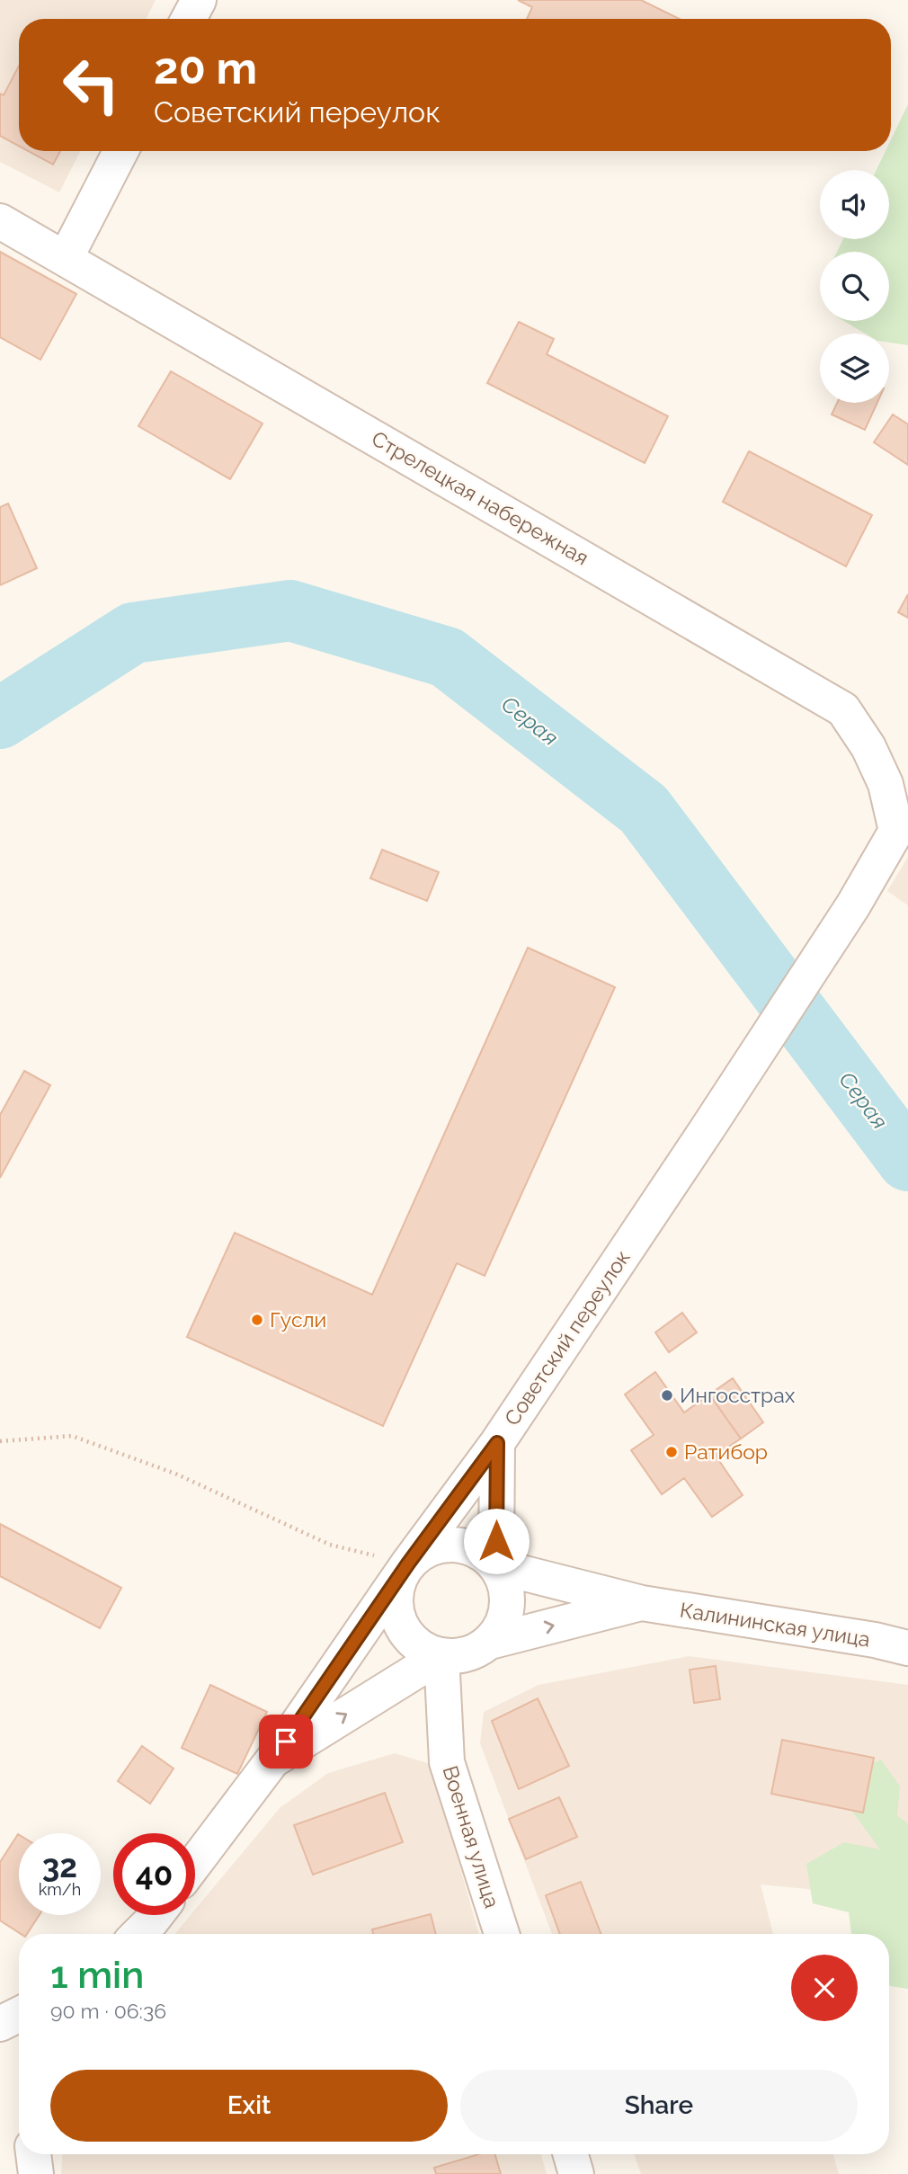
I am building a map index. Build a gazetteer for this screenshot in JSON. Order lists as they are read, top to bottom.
{
  "streets": {
    "street": [
      "Стрелецкая набережная",
      "Советский переулок",
      "Калининская улица",
      "Военная улица"
    ]
  },
  "crossings": [
    ["Стрелецкая набережная", "Советский переулок"],
    ["Советский переулок", "Калининская улица"],
    ["Советский переулок", "Военная улица"],
    ["Калининская улица", "Военная улица"]
  ],
  "water": ["Серая"],
  "places": ["Гусли", "Ингосстрах", "Ратибор"],
  "page": {
    "turn": ["20 m", "Советский переулок"],
    "speed": "32 km/h",
    "limit": "40",
    "heading": ["1 min", "90 m · 06:36"],
    "buttons": ["Exit", "Share"]
  }
}
